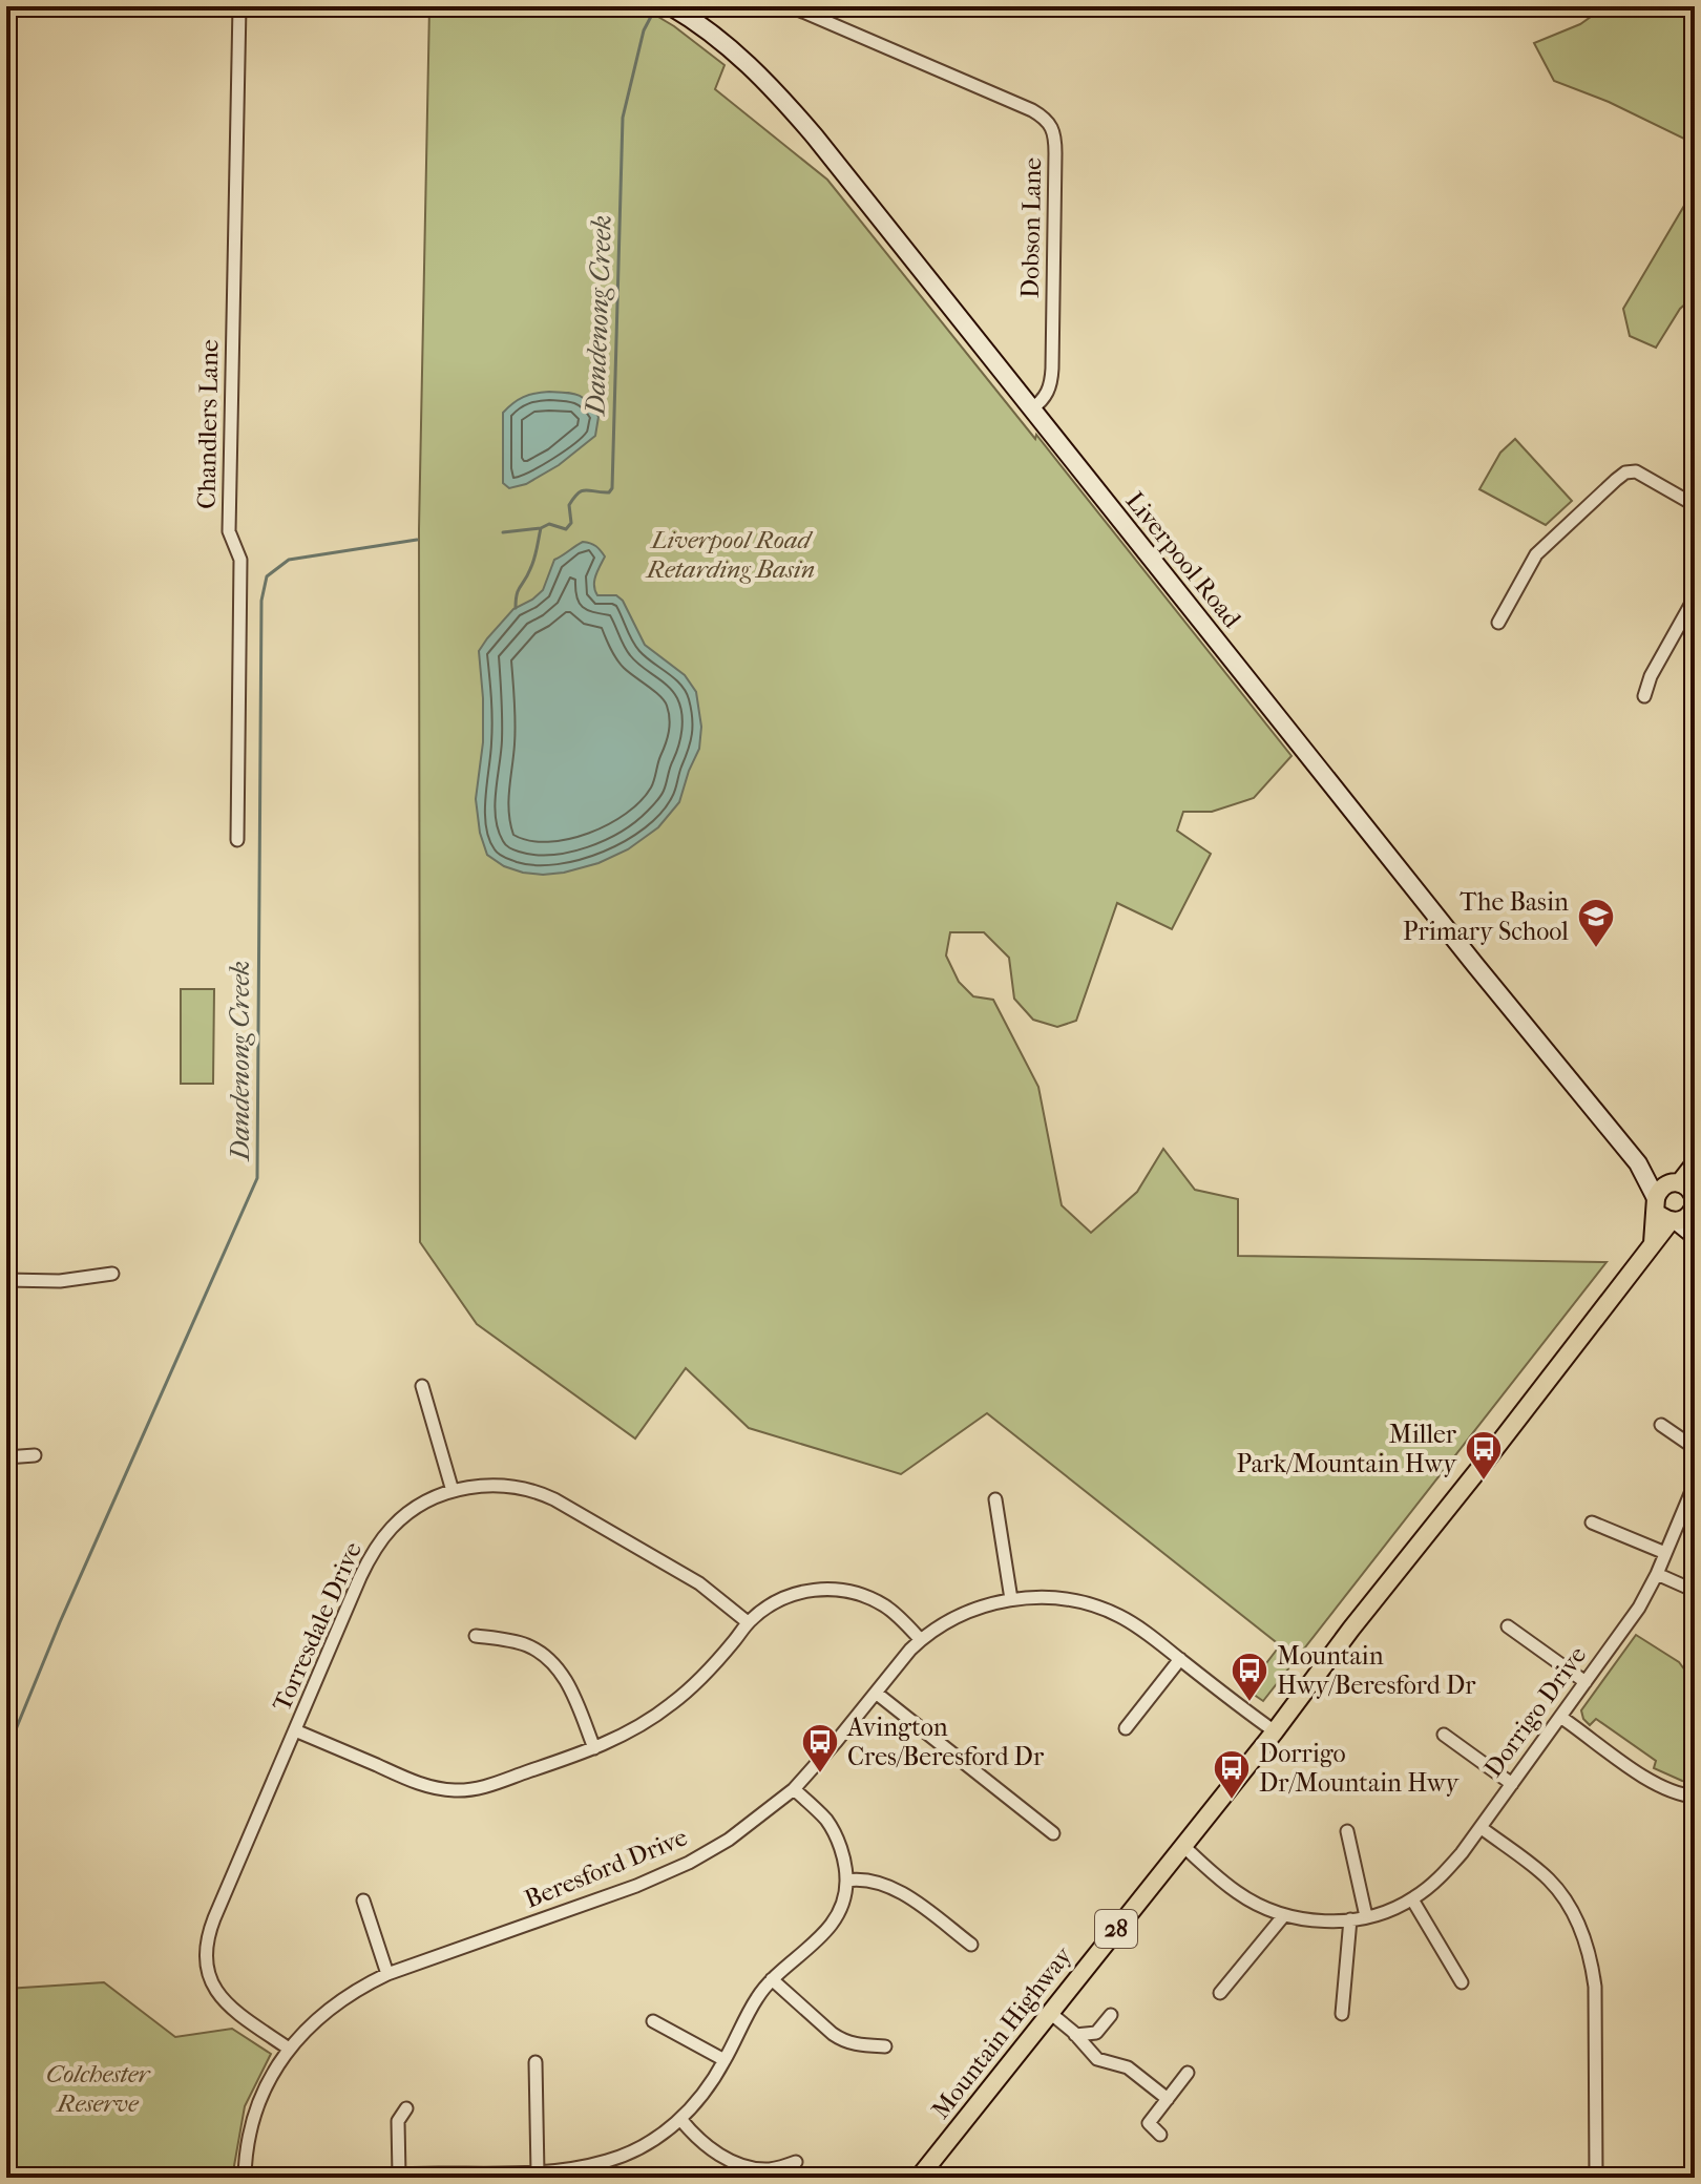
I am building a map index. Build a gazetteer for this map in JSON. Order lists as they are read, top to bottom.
{
  "streets": {
    "main road": ["Liverpool Road", "28", "Mountain Highway"],
    "street": [
      "Dobson Lane",
      "Chandlers Lane",
      "Torresdale Drive",
      "Dorrigo Drive",
      "Beresford Drive"
    ]
  },
  "crossings": [
    ["Dobson Lane", "Liverpool Road"],
    ["Liverpool Road", "28"],
    ["Liverpool Road", "Mountain Highway"],
    ["Torresdale Drive", "Beresford Drive"],
    ["Dorrigo Drive", "Mountain Highway"],
    ["Beresford Drive", "Mountain Highway"],
    ["28", "Mountain Highway"]
  ],
  "water": ["Dandenong Creek"],
  "parks": ["Liverpool Road Retarding Basin", "Colchester Reserve"],
  "places": {
    "school or university": ["The Basin Primary School"],
    "bus stop": [
      "Miller Park/Mountain Hwy",
      "Mountain Hwy/Beresford Dr",
      "Avington Cres/Beresford Dr",
      "Dorrigo Dr/Mountain Hwy"
    ]
  }
}
